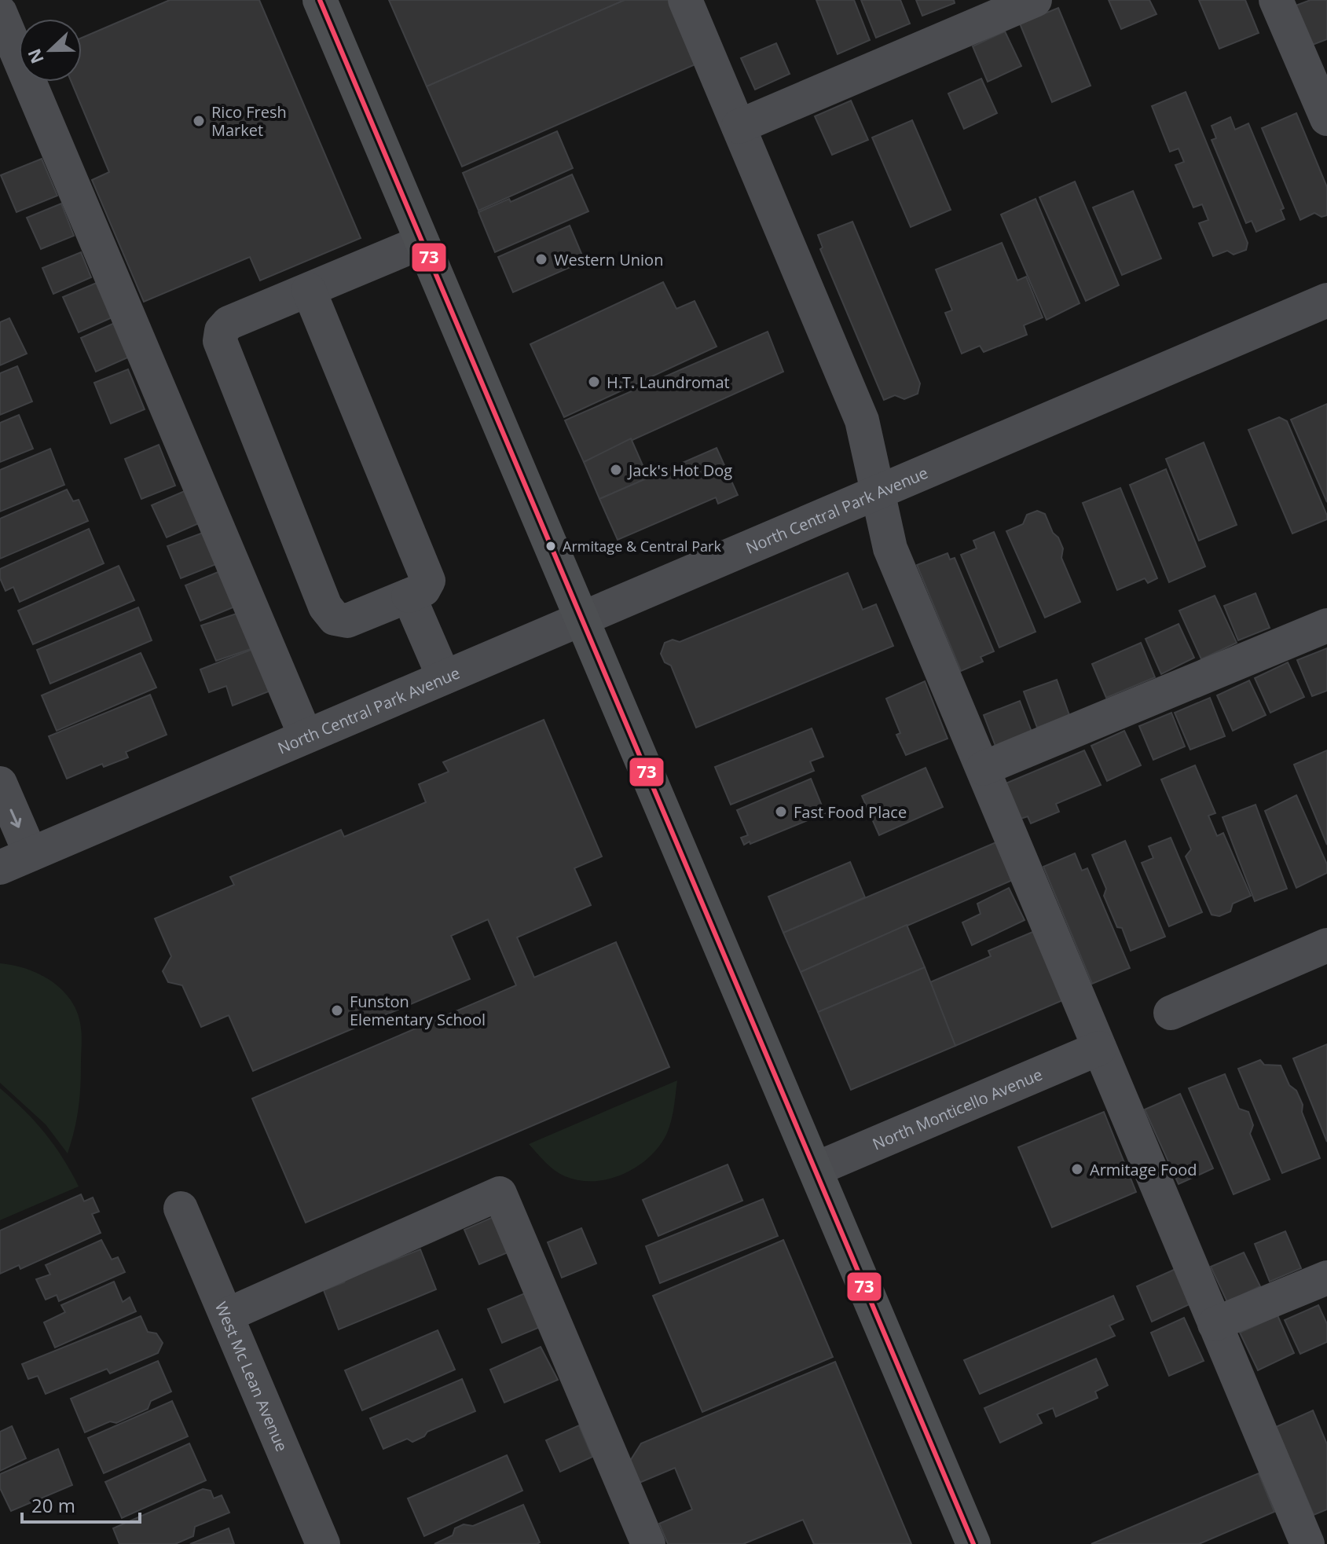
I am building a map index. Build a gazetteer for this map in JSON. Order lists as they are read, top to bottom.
{
  "streets": {
    "street": ["North Central Park Avenue", "North Monticello Avenue", "West Mc Lean Avenue"]
  },
  "places": [
    "Rico Fresh Market",
    "Western Union",
    "H.T. Laundromat",
    "Jack's Hot Dog",
    "Armitage & Central Park",
    "Fast Food Place",
    "Funston Elementary School",
    "Armitage Food"
  ],
  "lines": ["transit line 73"],
  "scale_bar": "20 m",
  "north": "left"
}
